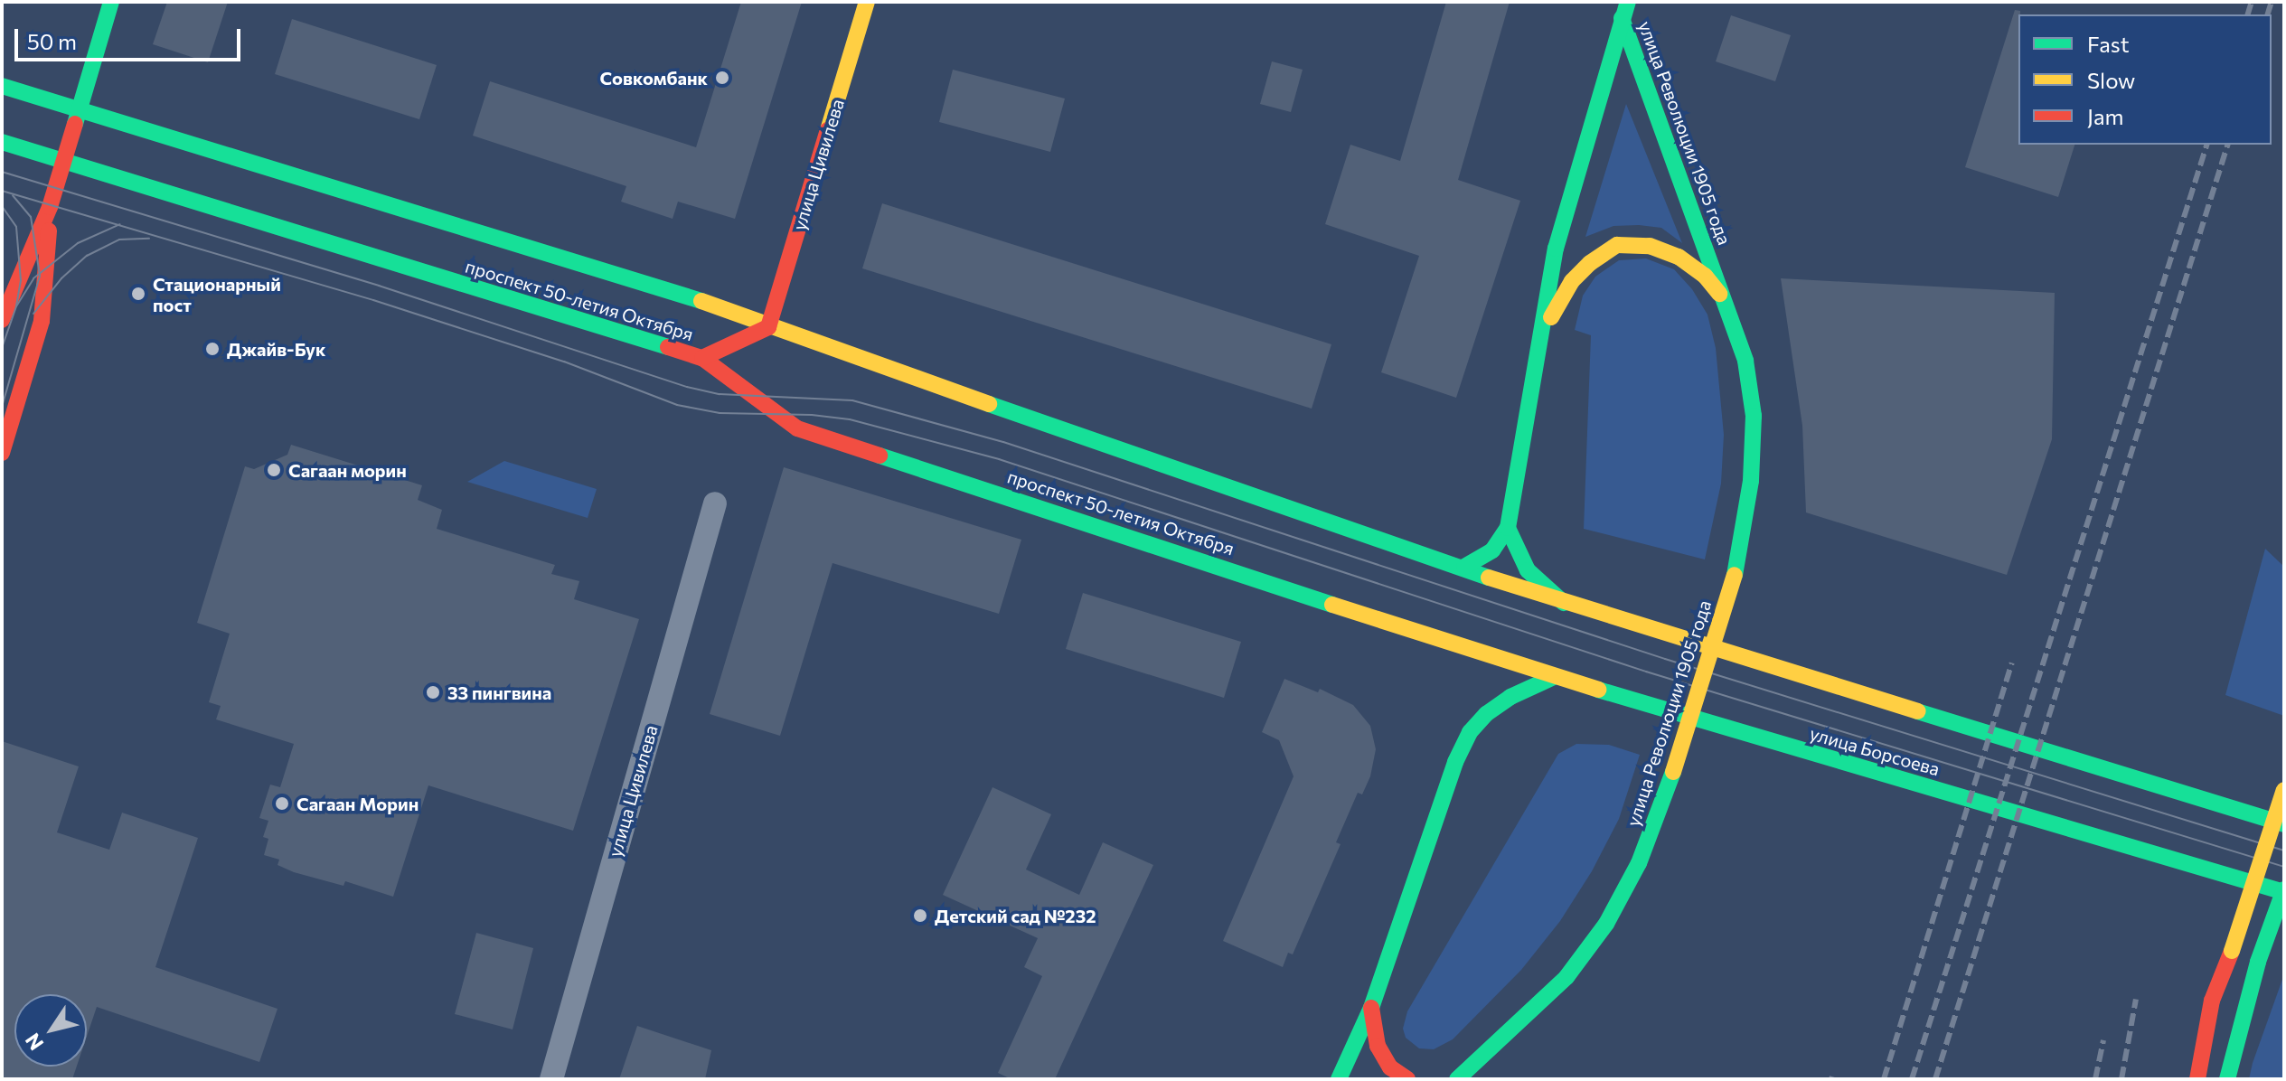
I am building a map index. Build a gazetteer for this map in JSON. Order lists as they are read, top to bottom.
{
  "streets": {
    "main road": [
      "улица Революции 1905 года",
      "улица Цивилева",
      "проспект 50-летия Октября",
      "улица Борсоева"
    ]
  },
  "crossings": [
    ["улица Революции 1905 года", "проспект 50-летия Октября"],
    ["улица Цивилева", "проспект 50-летия Октября"],
    ["проспект 50-летия Октября", "улица Борсоева"]
  ],
  "places": [
    "Совкомбанк",
    "Стационарный пост",
    "Джайв-Бук",
    "Сагаан морин",
    "33 пингвина",
    "Сагаан Морин",
    "Детский сад №232"
  ],
  "legend": ["Fast", "Slow", "Jam"],
  "scale_bar": "50 m",
  "north": "bottom left"
}
